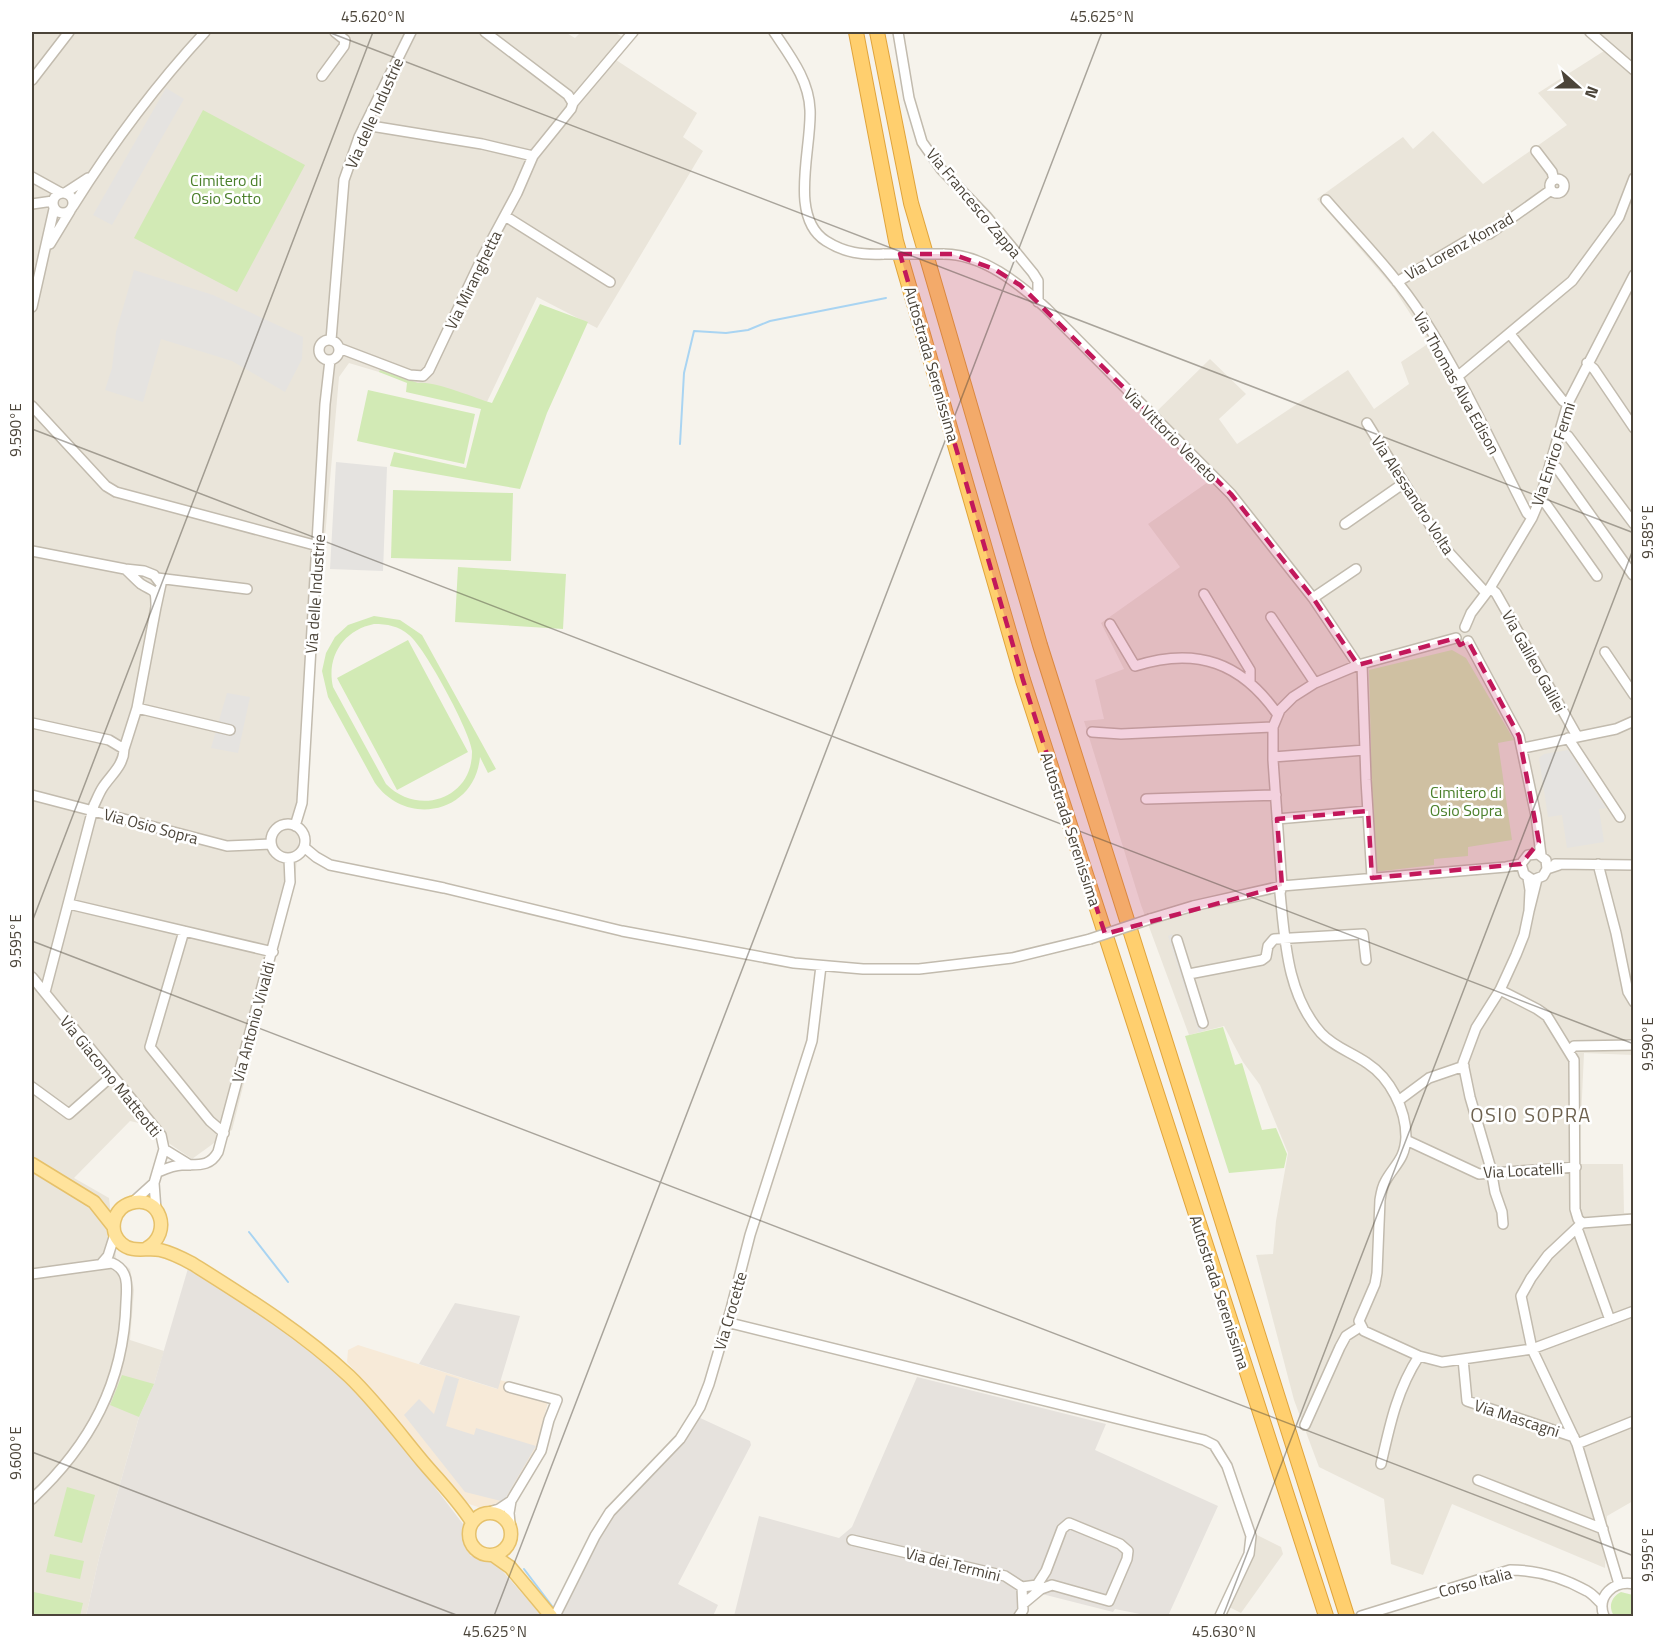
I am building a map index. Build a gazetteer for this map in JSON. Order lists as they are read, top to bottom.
{
  "streets": {
    "highway": ["Autostrada Serenissima"],
    "street": [
      "Via delle Industrie",
      "Via Francesco Zappa",
      "Via Lorenz Konrad",
      "Via Miranghetta",
      "Via Thomas Alva Edison",
      "Via Vittorio Veneto",
      "Via Enrico Fermi",
      "Via Alessandro Volta",
      "Via Galileo Galilei",
      "Via Osio Sopra",
      "Via Antonio Vivaldi",
      "Via Giacomo Matteotti",
      "Via Locatelli",
      "Via Crocette",
      "Via Mascagni",
      "Via dei Termini",
      "Corso Italia"
    ]
  },
  "crossings": [
    ["Via delle Industrie", "Via Miranghetta"],
    ["Via delle Industrie", "Via Osio Sopra"],
    ["Via delle Industrie", "Via Antonio Vivaldi"],
    ["Via Francesco Zappa", "Via Vittorio Veneto"],
    ["Via Lorenz Konrad", "Via Thomas Alva Edison"],
    ["Via Thomas Alva Edison", "Via Enrico Fermi"],
    ["Via Enrico Fermi", "Via Alessandro Volta"],
    ["Via Enrico Fermi", "Via Galileo Galilei"],
    ["Via Alessandro Volta", "Via Galileo Galilei"],
    ["Via Osio Sopra", "Via Antonio Vivaldi"],
    ["Via Antonio Vivaldi", "Via Giacomo Matteotti"]
  ],
  "districts": ["OSIO SOPRA"],
  "parks": ["Cimitero di Osio Sotto", "Cimitero di Osio Sopra"],
  "north": "right",
  "coordinates": [
    "45.620°N",
    "45.625°N",
    "9.590°E",
    "9.585°E",
    "9.595°E",
    "9.600°E",
    "45.630°N"
  ]
}
